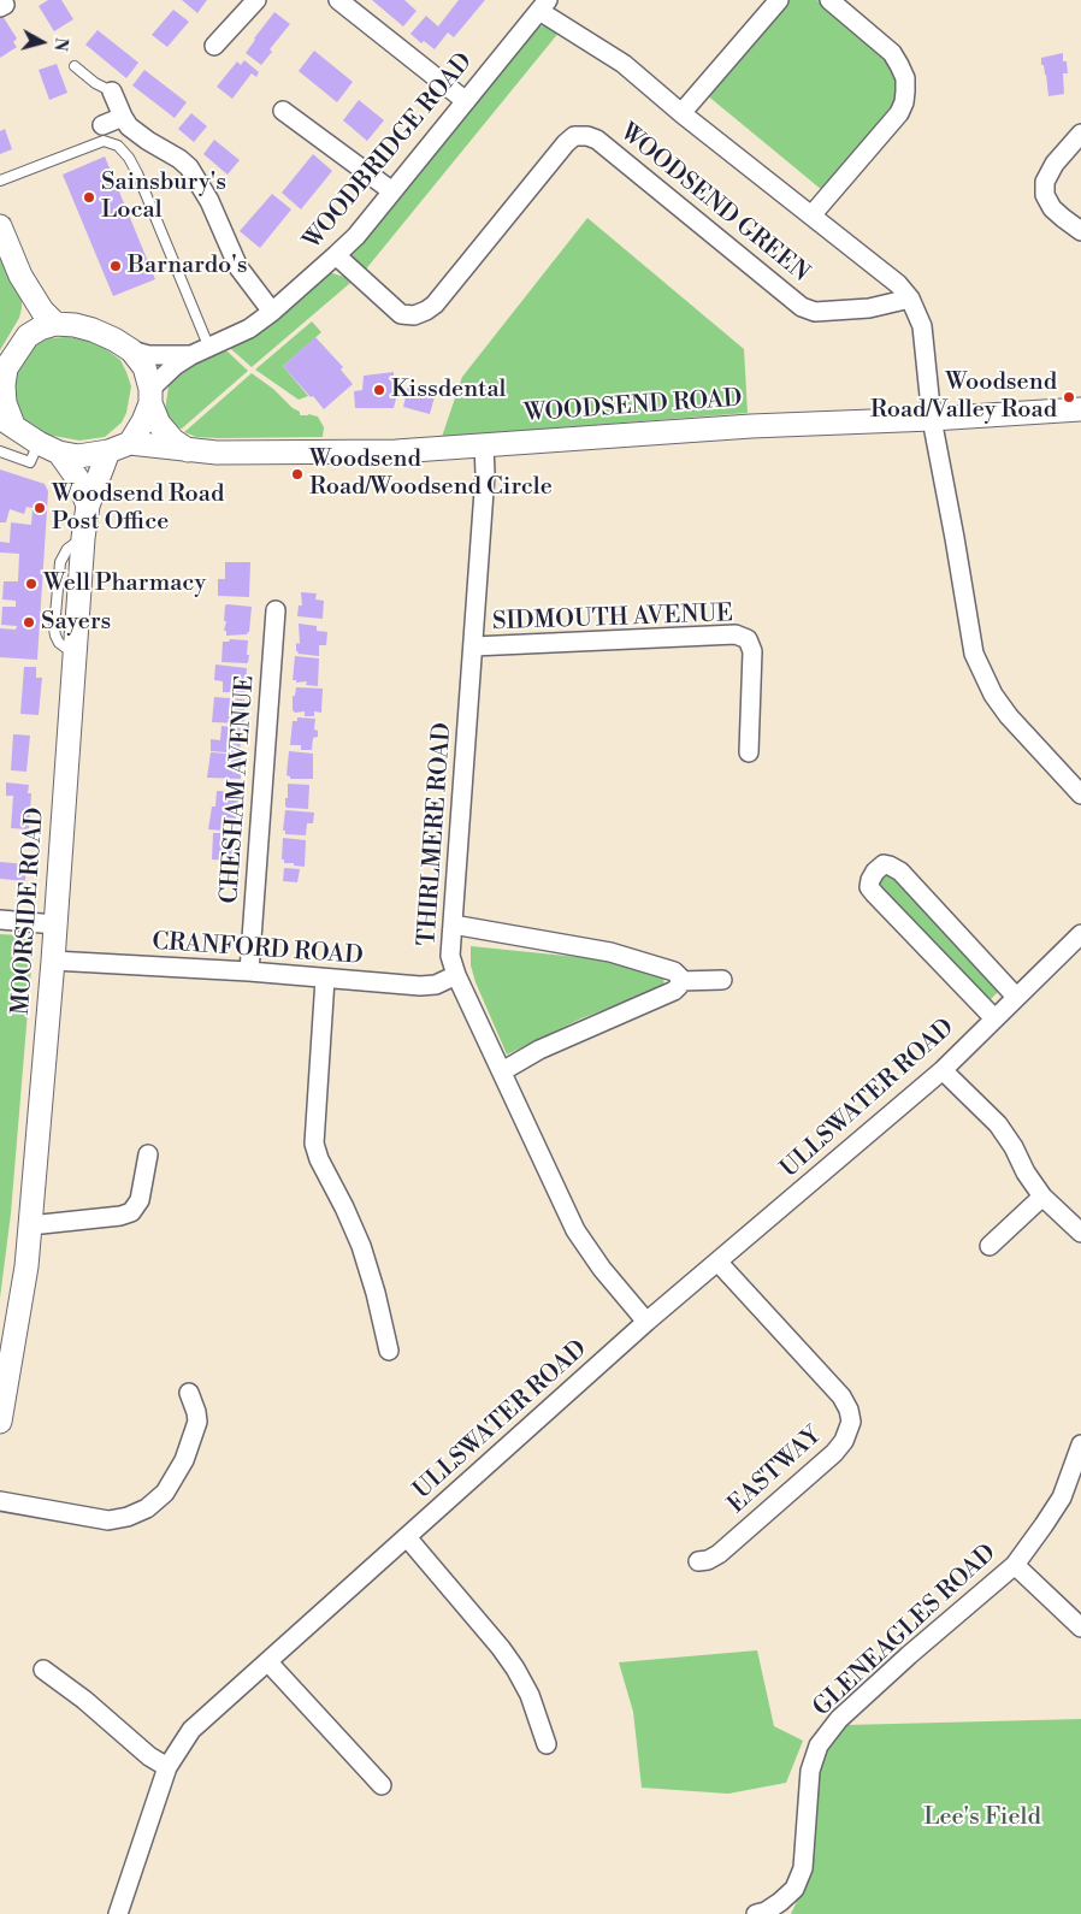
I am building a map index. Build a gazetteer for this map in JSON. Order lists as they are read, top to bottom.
{
  "streets": {
    "street": [
      "WOODBRIDGE ROAD",
      "WOODSEND GREEN",
      "WOODSEND ROAD",
      "SIDMOUTH AVENUE",
      "CHESHAM AVENUE",
      "THIRLMERE ROAD",
      "MOORSIDE ROAD",
      "CRANFORD ROAD",
      "ULLSWATER ROAD",
      "EASTWAY",
      "GLENEAGLES ROAD"
    ]
  },
  "crossings": [
    ["WOODBRIDGE ROAD", "WOODSEND GREEN"],
    ["WOODBRIDGE ROAD", "WOODSEND ROAD"],
    ["WOODBRIDGE ROAD", "MOORSIDE ROAD"],
    ["WOODSEND ROAD", "THIRLMERE ROAD"],
    ["WOODSEND ROAD", "MOORSIDE ROAD"],
    ["SIDMOUTH AVENUE", "THIRLMERE ROAD"],
    ["CHESHAM AVENUE", "CRANFORD ROAD"],
    ["THIRLMERE ROAD", "CRANFORD ROAD"],
    ["THIRLMERE ROAD", "ULLSWATER ROAD"],
    ["MOORSIDE ROAD", "CRANFORD ROAD"],
    ["ULLSWATER ROAD", "EASTWAY"]
  ],
  "parks": ["Lee's Field"],
  "places": [
    "Sainsbury's Local",
    "Barnardo's",
    "Kissdental",
    "Woodsend Road/Valley Road",
    "Woodsend Road/Woodsend Circle",
    "Woodsend Road Post Office",
    "Well Pharmacy",
    "Sayers"
  ],
  "north": "right"
}
